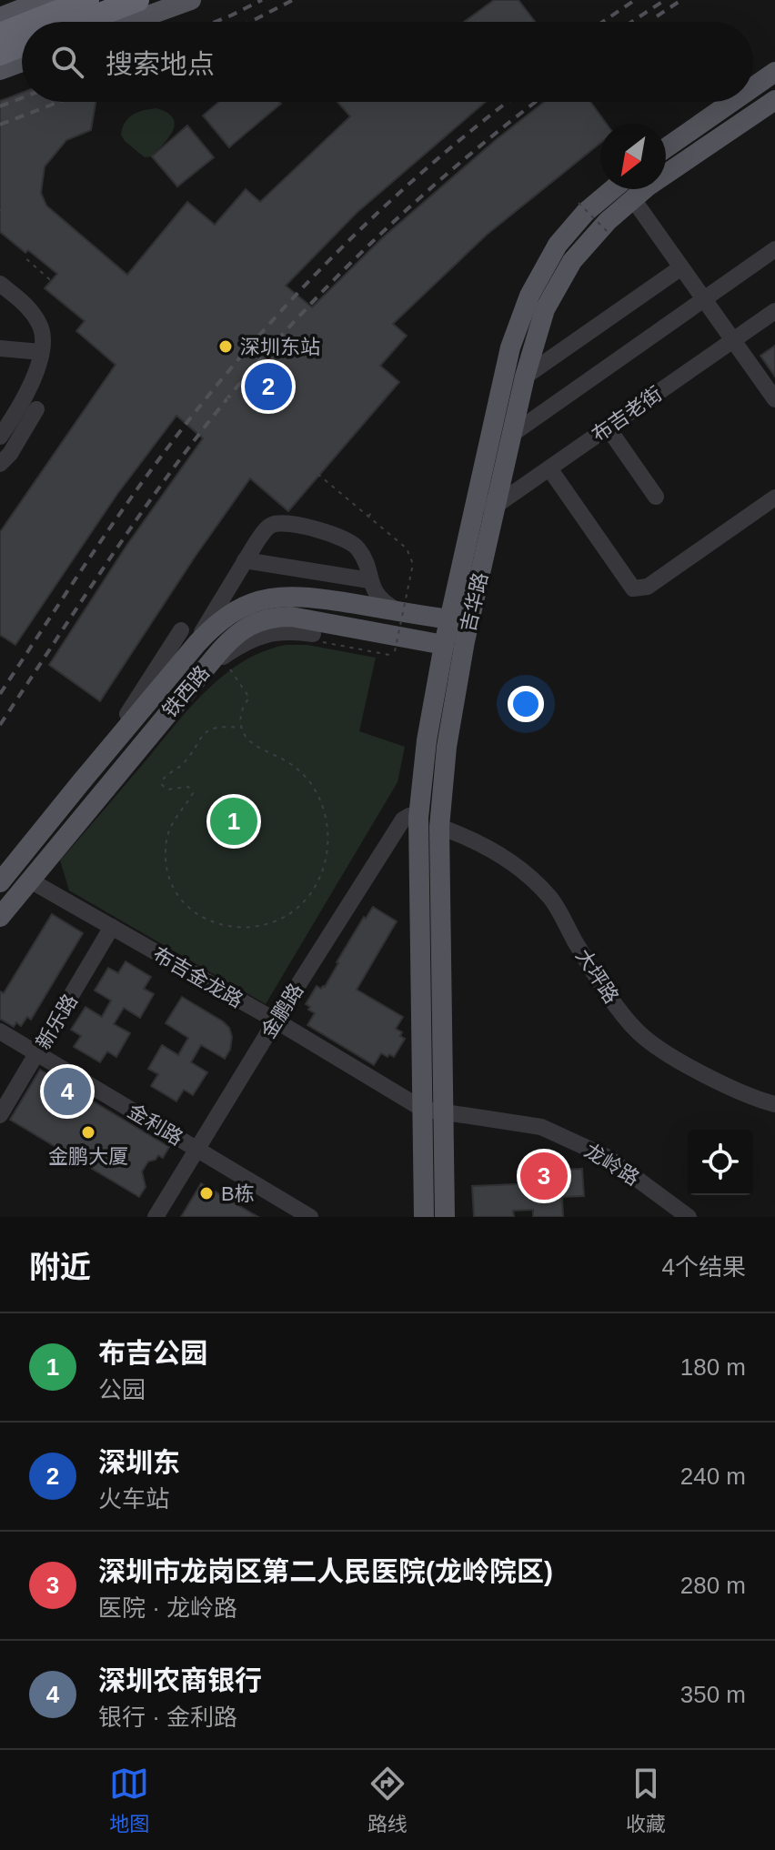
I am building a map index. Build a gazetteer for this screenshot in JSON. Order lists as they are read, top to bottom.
{
  "streets": {
    "main road": ["吉华路", "铁西路"],
    "street": [
      "布吉老街",
      "大坪路",
      "布吉金龙路",
      "金鹏路",
      "新乐路",
      "金利路",
      "龙岭路"
    ]
  },
  "crossings": [
    ["布吉老街", "吉华路"],
    ["吉华路", "铁西路"],
    ["吉华路", "大坪路"],
    ["吉华路", "布吉金龙路"],
    ["吉华路", "金鹏路"],
    ["吉华路", "龙岭路"],
    ["铁西路", "布吉金龙路"],
    ["布吉金龙路", "金鹏路"],
    ["布吉金龙路", "新乐路"],
    ["布吉金龙路", "龙岭路"],
    ["金鹏路", "金利路"],
    ["新乐路", "金利路"]
  ],
  "places": ["深圳东站", "金鹏大厦", "B栋"],
  "north": "bottom left",
  "page": {
    "search": "搜索地点",
    "pins": [
      "2",
      "1",
      "4",
      "3"
    ],
    "heading": ["附近", "4个结果"],
    "list": [
      {
        "mark": "1",
        "name": "布吉公园",
        "note": "公园",
        "value": "180 m"
      },
      {
        "mark": "2",
        "name": "深圳东",
        "note": "火车站",
        "value": "240 m"
      },
      {
        "mark": "3",
        "name": "深圳市龙岗区第二人民医院(龙岭院区)",
        "note": "医院 · 龙岭路",
        "value": "280 m"
      },
      {
        "mark": "4",
        "name": "深圳农商银行",
        "note": "银行 · 金利路",
        "value": "350 m"
      }
    ],
    "nav": ["地图", "路线", "收藏"]
  }
}
